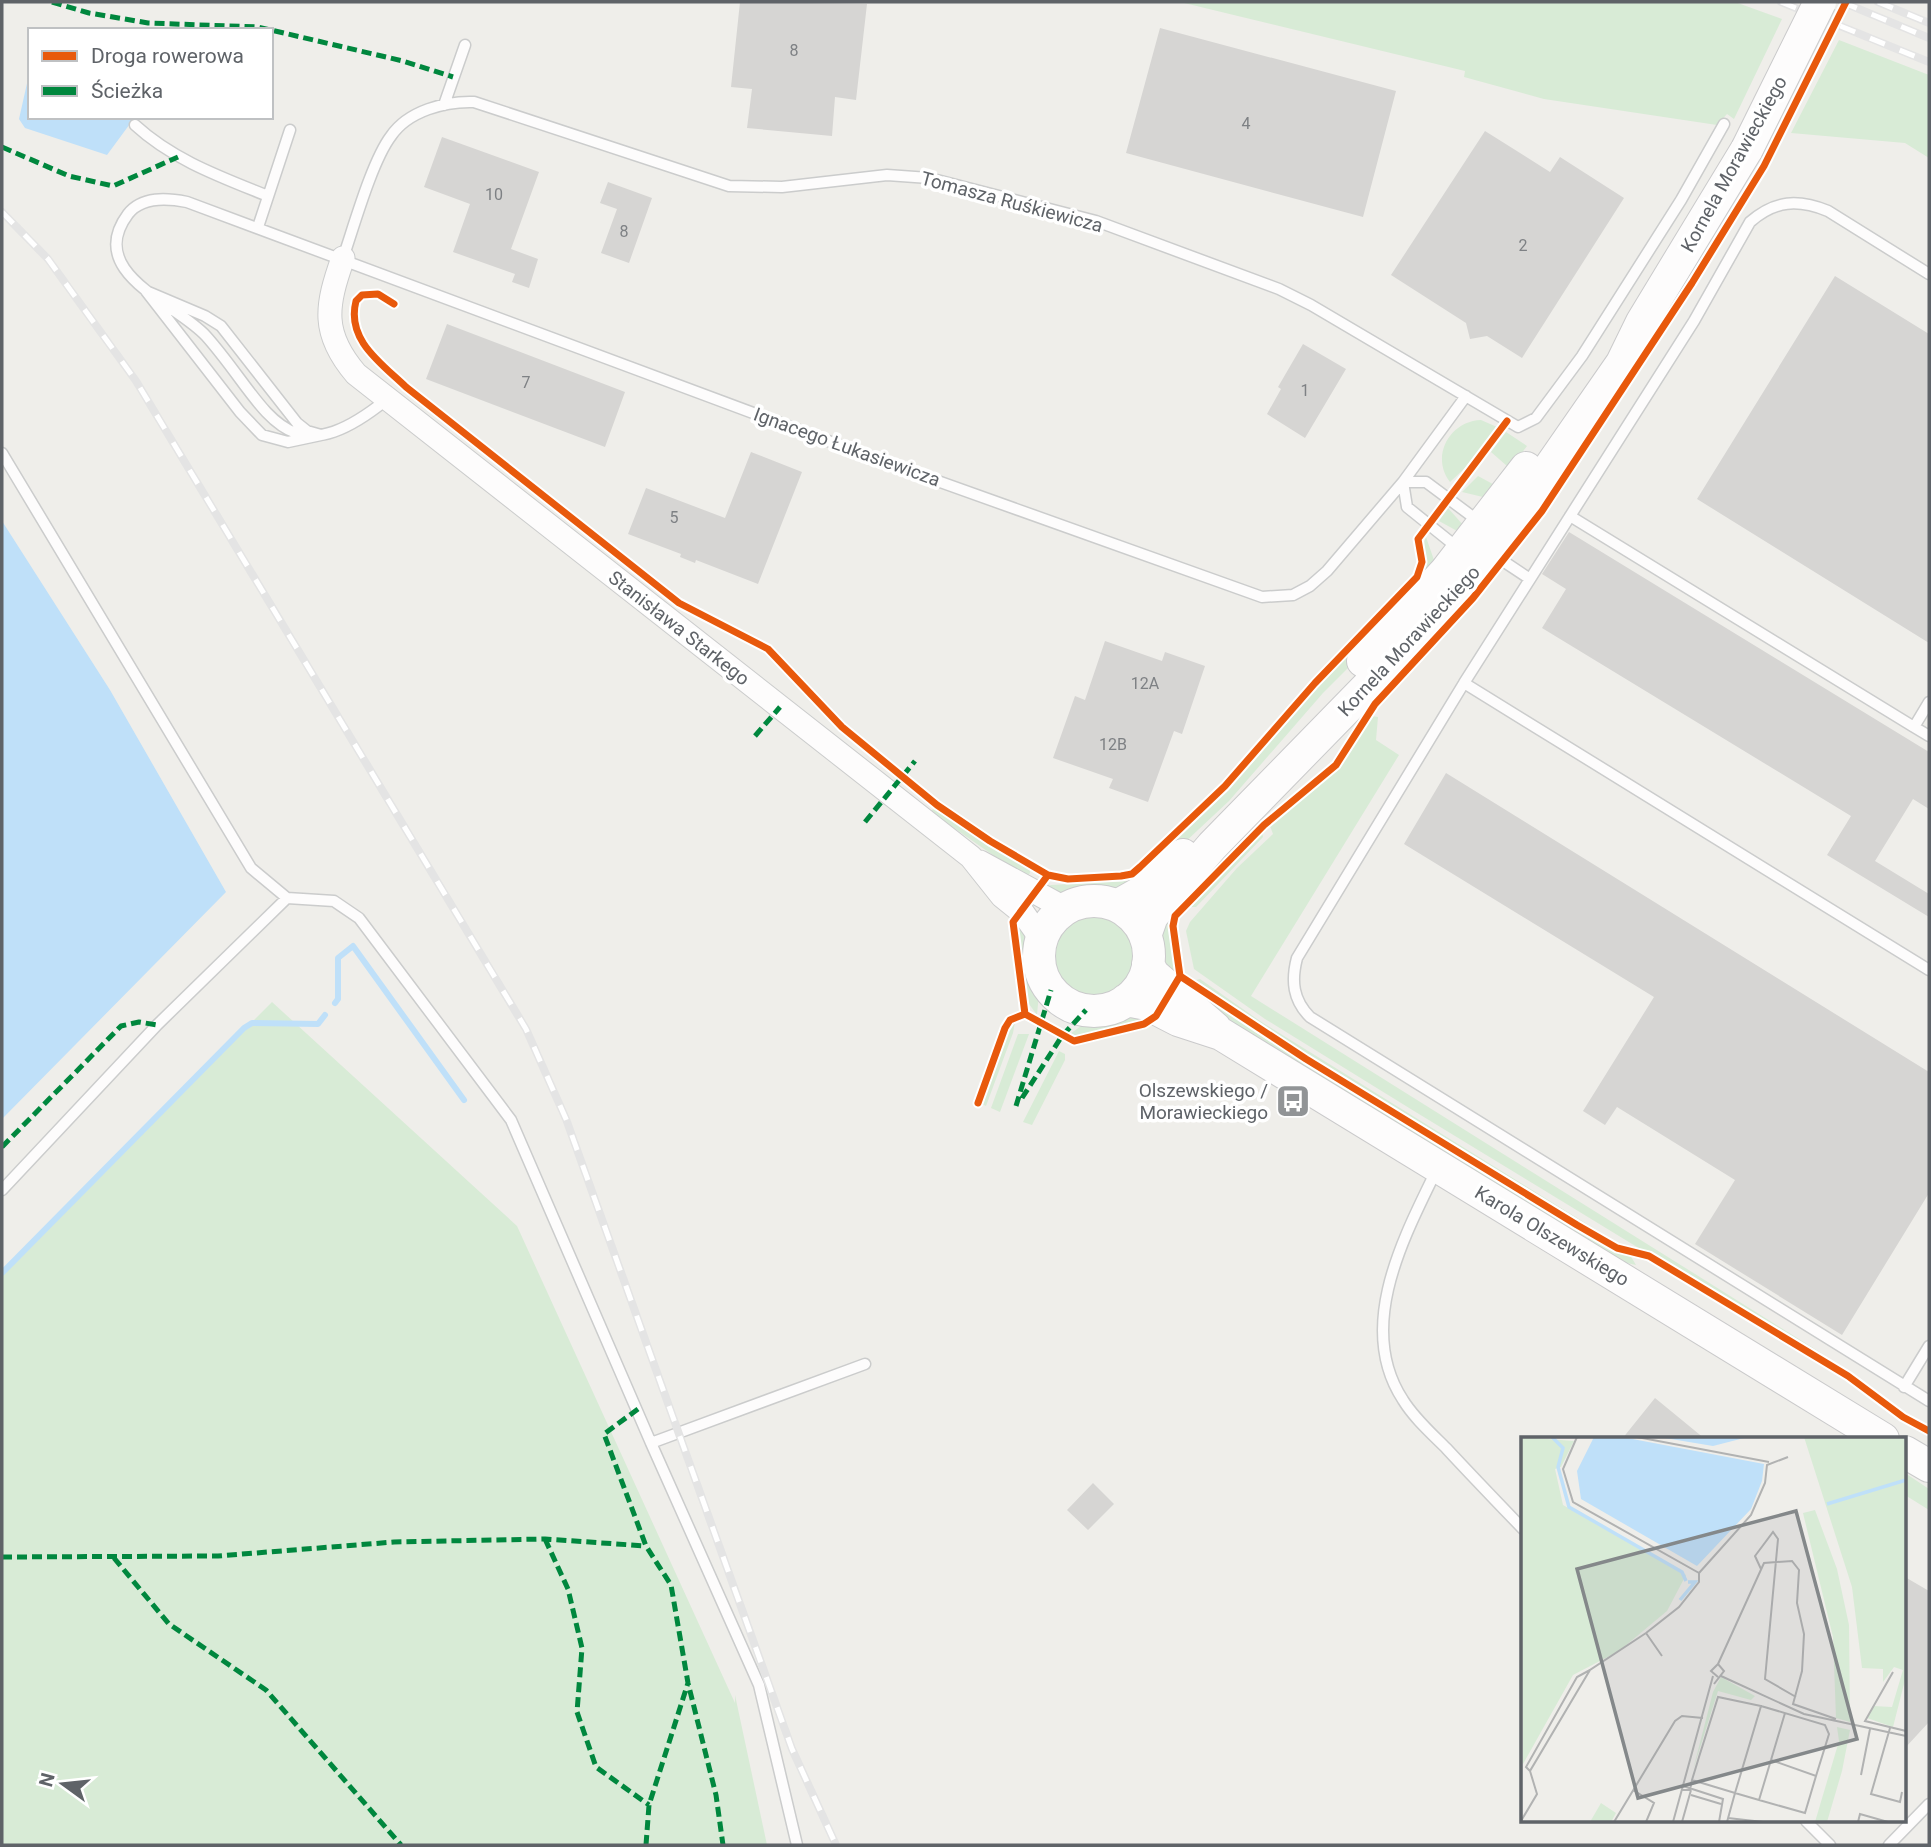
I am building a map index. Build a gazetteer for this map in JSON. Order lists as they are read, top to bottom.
{
  "streets": {
    "street": ["Kornela Morawieckiego", "Stanisława Starkego", "Karola Olszewskiego"],
    "lane": ["Tomasza Ruśkiewicza", "Ignacego Łukasiewicza"]
  },
  "crossings": [
    ["Kornela Morawieckiego", "Karola Olszewskiego"],
    ["Tomasza Ruśkiewicza", "Ignacego Łukasiewicza"],
    ["Tomasza Ruśkiewicza", "Stanisława Starkego"],
    ["Ignacego Łukasiewicza", "Stanisława Starkego"]
  ],
  "places": {
    "bus stop": ["Olszewskiego / Morawieckiego"]
  },
  "house_numbers": [
    "8",
    "4",
    "10",
    "8",
    "2",
    "7",
    "1",
    "5",
    "12A",
    "12B"
  ],
  "legend": ["Droga rowerowa", "Ścieżka"],
  "north": "left"
}
